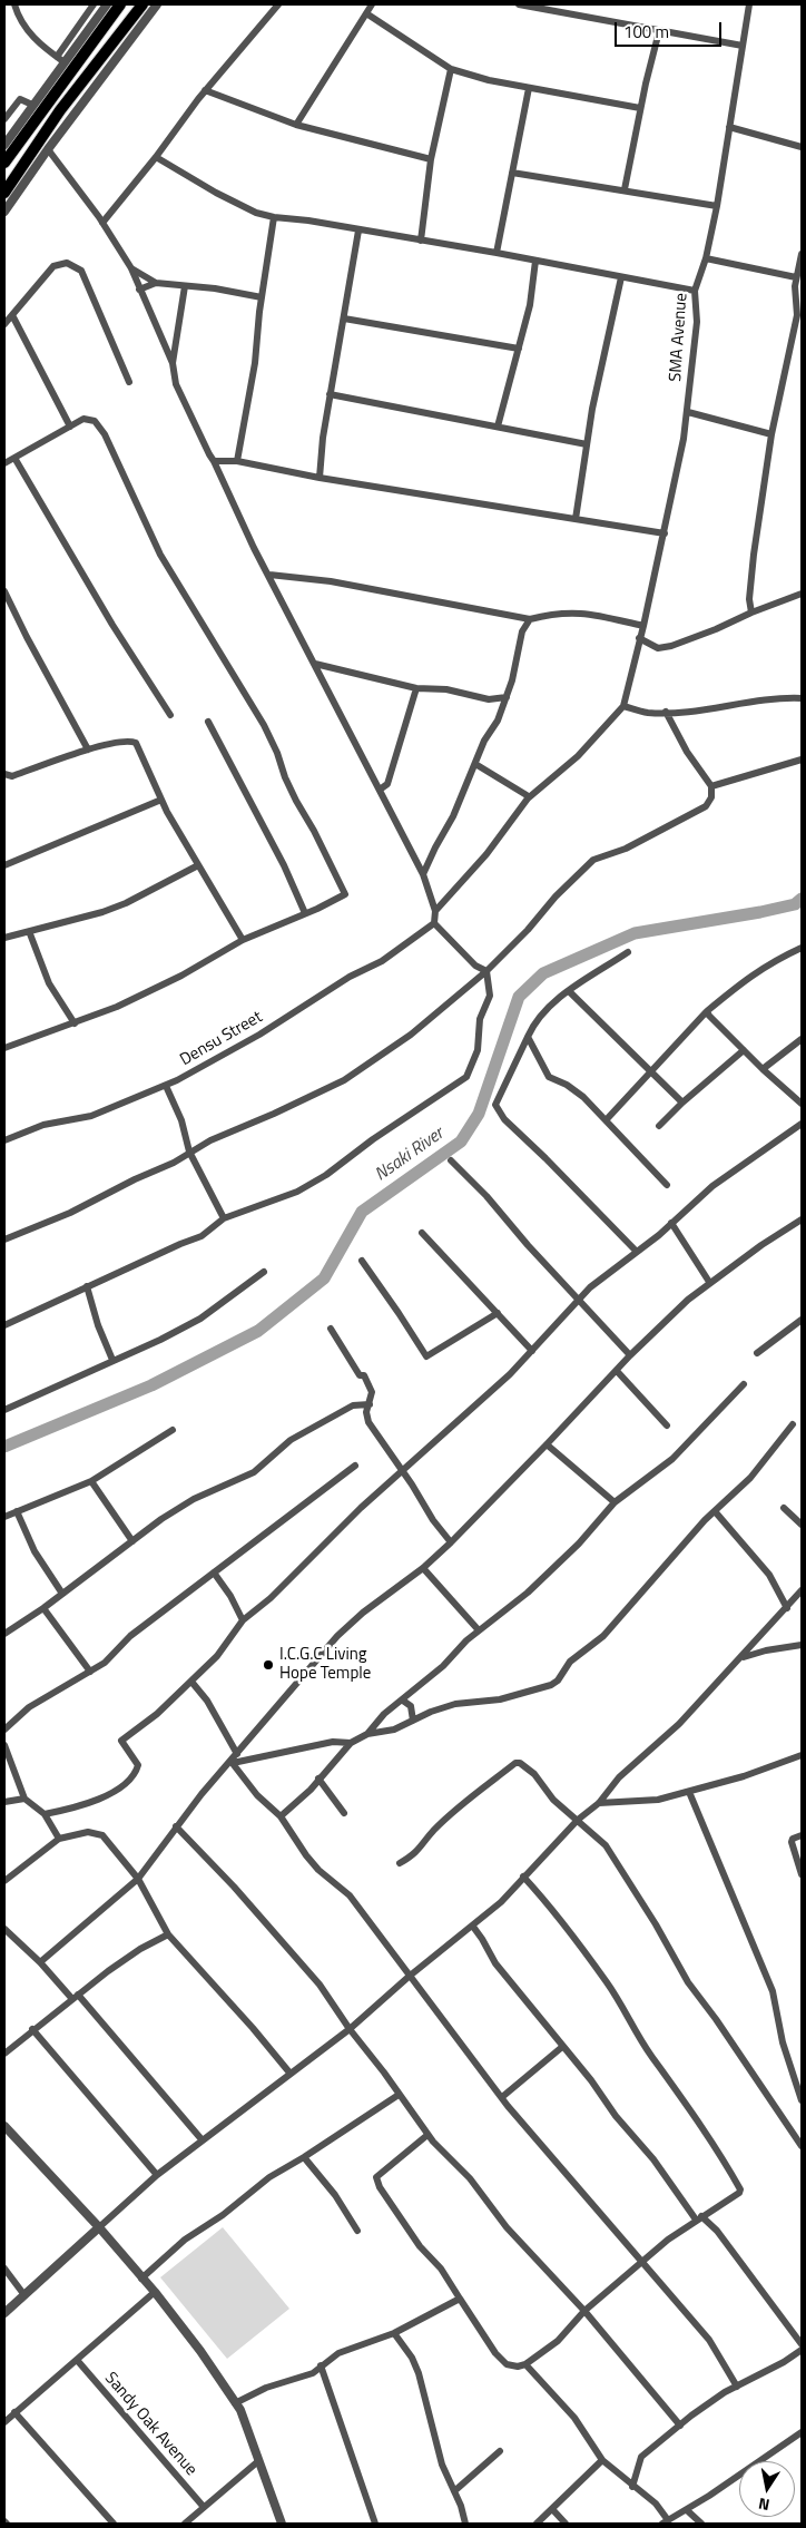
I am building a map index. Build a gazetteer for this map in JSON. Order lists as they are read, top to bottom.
{
  "streets": {
    "street": ["SMA Avenue", "Densu Street", "Sandy Oak Avenue"]
  },
  "water": ["Nsaki River"],
  "places": ["I.C.G.C Living Hope Temple"],
  "scale_bar": "100 m",
  "north": "bottom"
}
